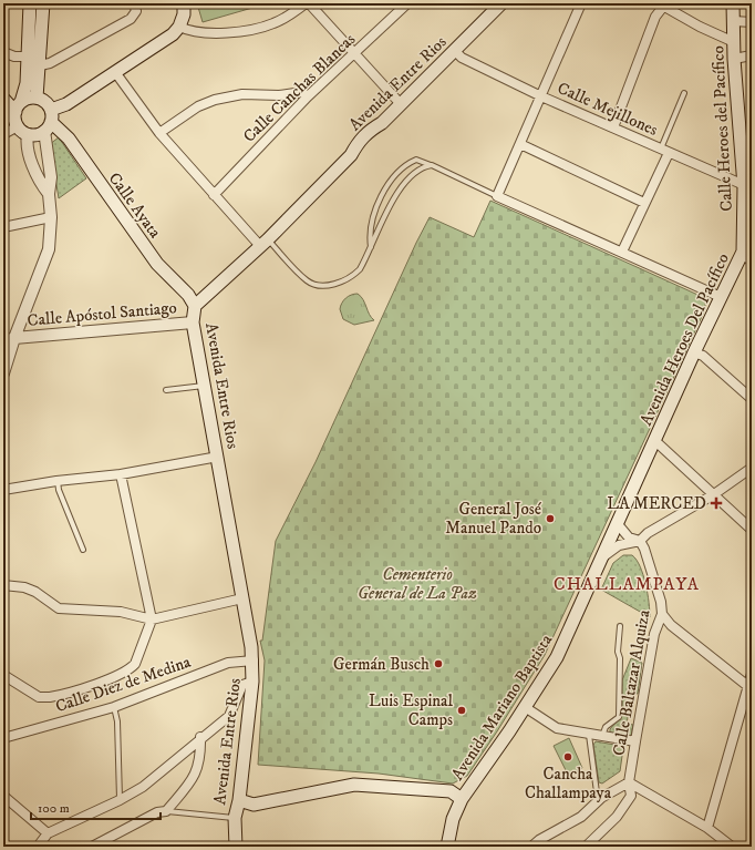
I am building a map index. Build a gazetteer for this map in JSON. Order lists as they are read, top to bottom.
{
  "streets": {
    "main road": [
      "Avenida Entre Rios",
      "Calle Heroes del Pacífico",
      "Calle Ayata",
      "Avenida Heroes Del Pacífico",
      "Avenida Mariano Baptista"
    ],
    "street": [
      "Calle Canchas Blancas",
      "Calle Mejillones",
      "Calle Apóstol Santiago",
      "Calle Baltazar Alquiza",
      "Calle Diez de Medina"
    ]
  },
  "crossings": [
    ["Avenida Entre Rios", "Calle Mejillones"],
    ["Avenida Entre Rios", "Calle Ayata"],
    ["Avenida Entre Rios", "Calle Apóstol Santiago"],
    ["Avenida Entre Rios", "Calle Diez de Medina"],
    ["Calle Mejillones", "Calle Heroes del Pacífico"],
    ["Calle Heroes del Pacífico", "Avenida Heroes Del Pacífico"],
    ["Avenida Heroes Del Pacífico", "Avenida Mariano Baptista"]
  ],
  "districts": ["CHALLAMPAYA"],
  "parks": ["Cementerio General de La Paz"],
  "places": {
    "health": ["LA MERCED"],
    "other": [
      "General José Manuel Pando",
      "Germán Busch",
      "Luis Espinal Camps",
      "Cancha Challampaya"
    ]
  },
  "scale_bar": "100 m"
}
